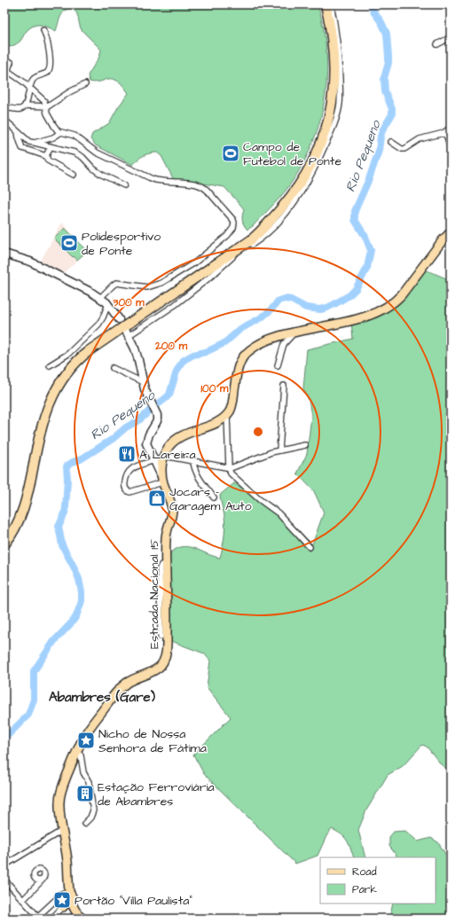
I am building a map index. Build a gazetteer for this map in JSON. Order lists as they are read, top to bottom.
{
  "streets": {
    "main road": ["Estrada Nacional 15"]
  },
  "districts": ["Abambres (Gare)"],
  "water": ["Rio Pequeno"],
  "places": {
    "sports": ["Campo de Futebol de Ponte", "Polidesportivo de Ponte"],
    "restaurant": ["A Lareira"],
    "shop": ["Jocars - Garagem Auto"],
    "place": ["Nicho de Nossa Senhora de Fátima", "Portão \"Villa Paulista\""],
    "building": ["Estação Ferroviária de Abambres"]
  },
  "legend": ["Road", "Park"],
  "rings": ["300 m", "200 m", "100 m"]
}
